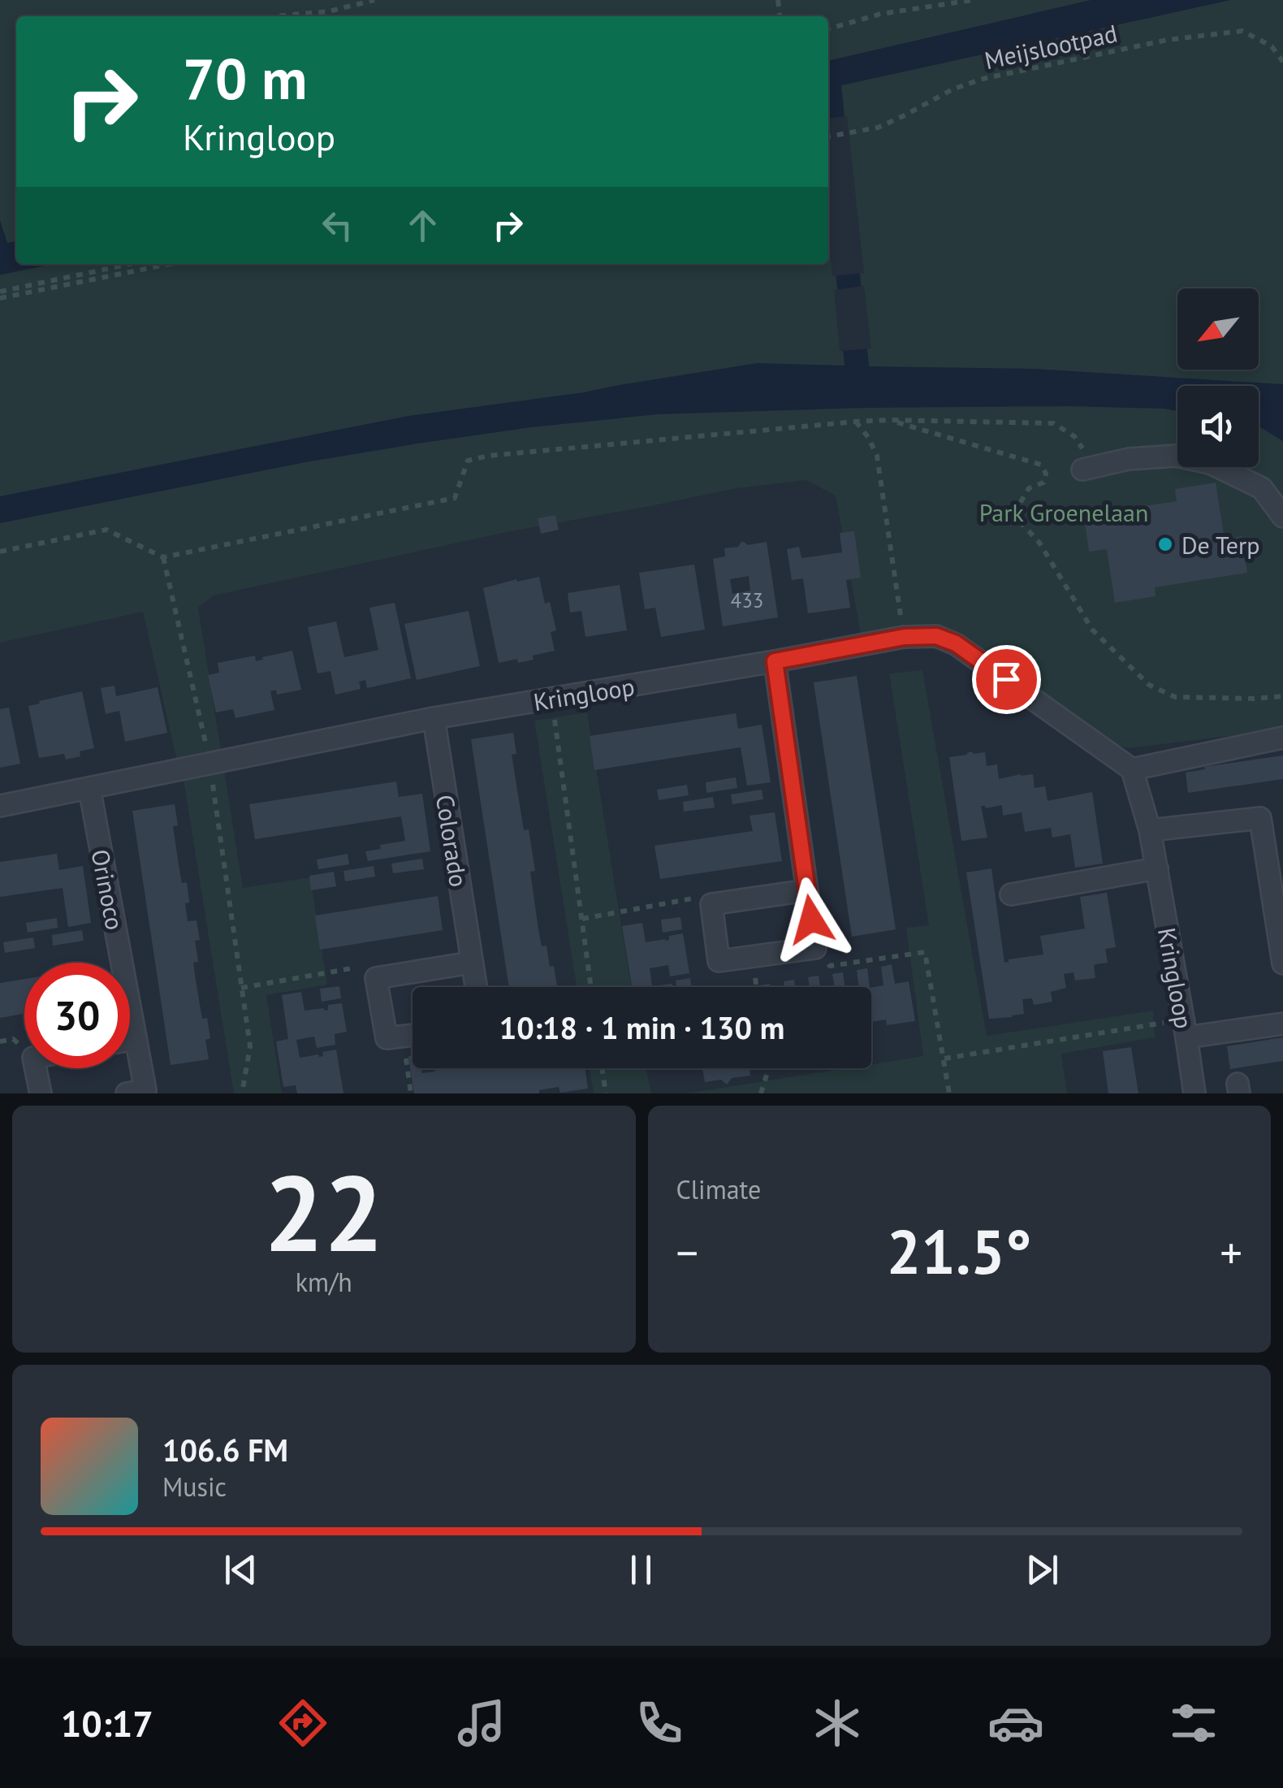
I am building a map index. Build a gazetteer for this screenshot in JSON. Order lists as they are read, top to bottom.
{
  "streets": {
    "street": ["Kringloop", "Colorado", "Orinoco"],
    "path": ["Meijslootpad"]
  },
  "crossings": [
    ["Kringloop", "Colorado"],
    ["Kringloop", "Orinoco"]
  ],
  "parks": ["Park Groenelaan"],
  "places": ["De Terp"],
  "house_numbers": ["433"],
  "north": "bottom left",
  "page": {
    "turn": ["70 m", "Kringloop"],
    "limit": "30",
    "trip": "10:18 · 1 min · 130 m",
    "tile": [
      ["22", "km/h"],
      "Climate"
    ],
    "heat": ["−", "21.5°", "+"],
    "song": ["106.6 FM", "Music"],
    "tabs": "10:17"
  }
}
